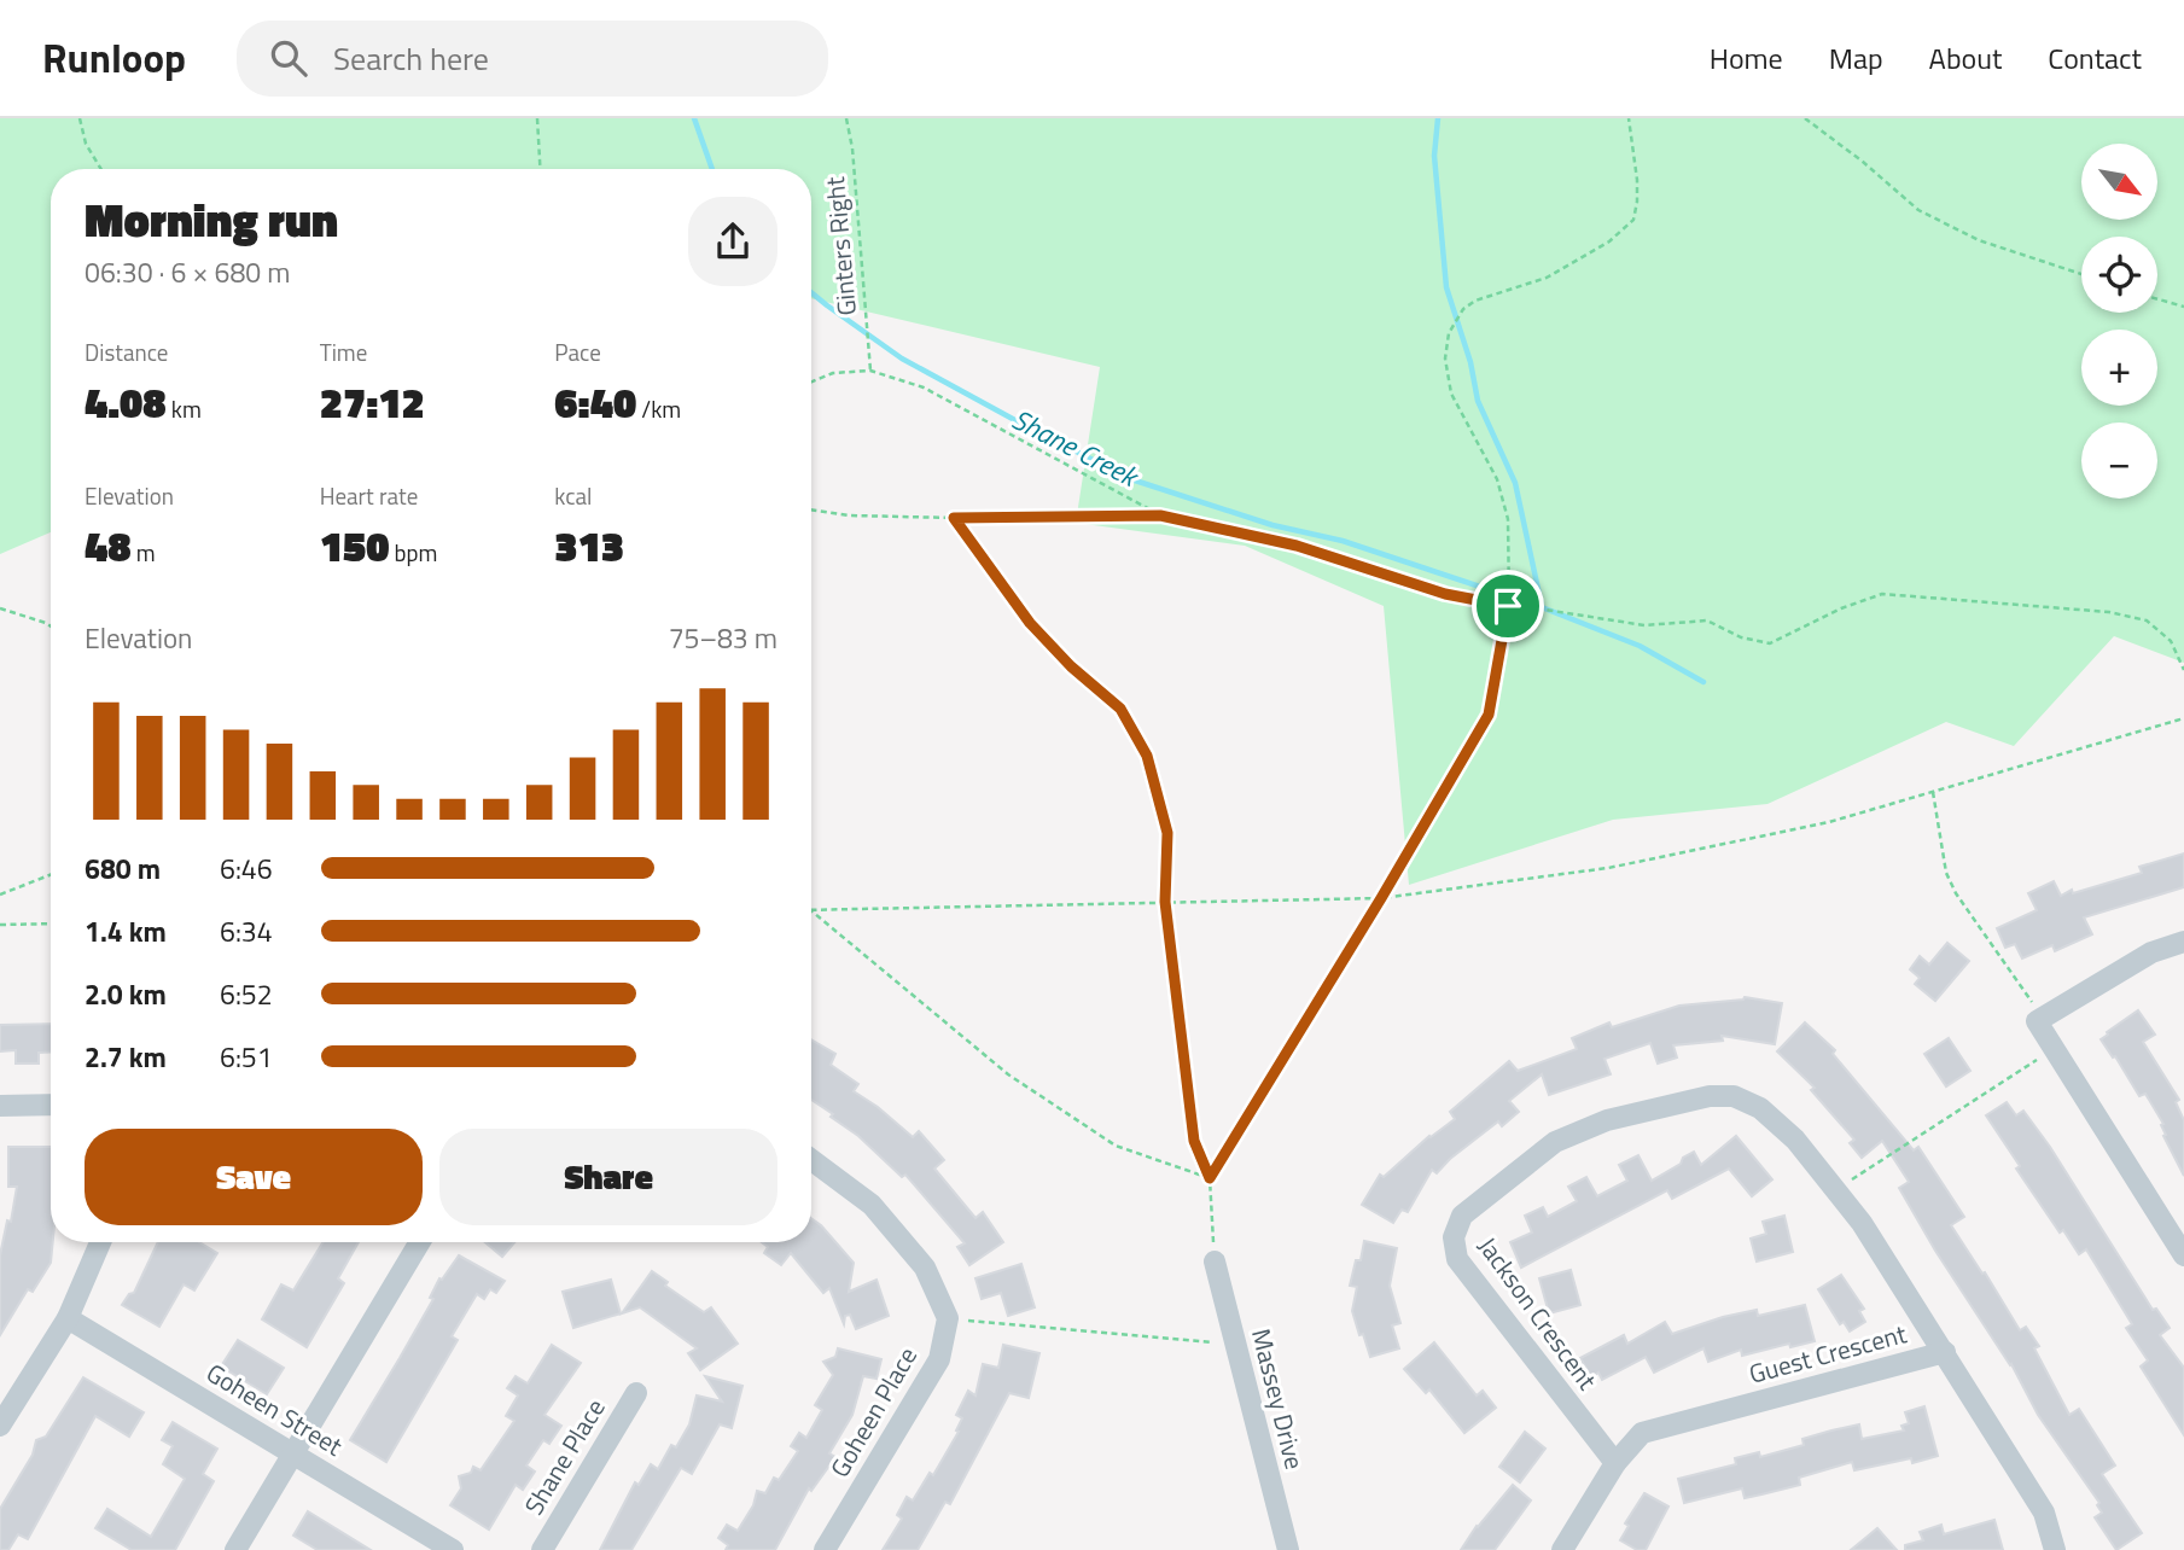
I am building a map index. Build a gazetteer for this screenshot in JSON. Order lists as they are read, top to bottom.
{
  "streets": {
    "street": [
      "Jackson Crescent",
      "Guest Crescent",
      "Massey Drive",
      "Goheen Street",
      "Goheen Place",
      "Shane Place"
    ],
    "path": ["Ginters Right"]
  },
  "crossings": [
    ["Jackson Crescent", "Guest Crescent"]
  ],
  "water": ["Shane Creek"],
  "north": "bottom right",
  "page": {
    "header": "Runloop",
    "search": "Search here",
    "nav": [
      "Home",
      "Map",
      "About",
      "Contact"
    ],
    "map_buttons": ["+", "−"],
    "heading": ["Morning run", "06:30 · 6 × 680 m"],
    "stats": [
      ["Distance", "4.08 km"],
      ["Time", "27:12"],
      ["Pace", "6:40 /km"],
      ["Elevation", "48 m"],
      ["Heart rate", "150 bpm"],
      ["kcal", "313"]
    ],
    "chart": ["Elevation", "75–83 m"],
    "list": [
      {
        "name": "680 m",
        "note": "6:46"
      },
      {
        "name": "1.4 km",
        "note": "6:34"
      },
      {
        "name": "2.0 km",
        "note": "6:52"
      },
      {
        "name": "2.7 km",
        "note": "6:51"
      }
    ],
    "buttons": ["Save", "Share"]
  }
}
